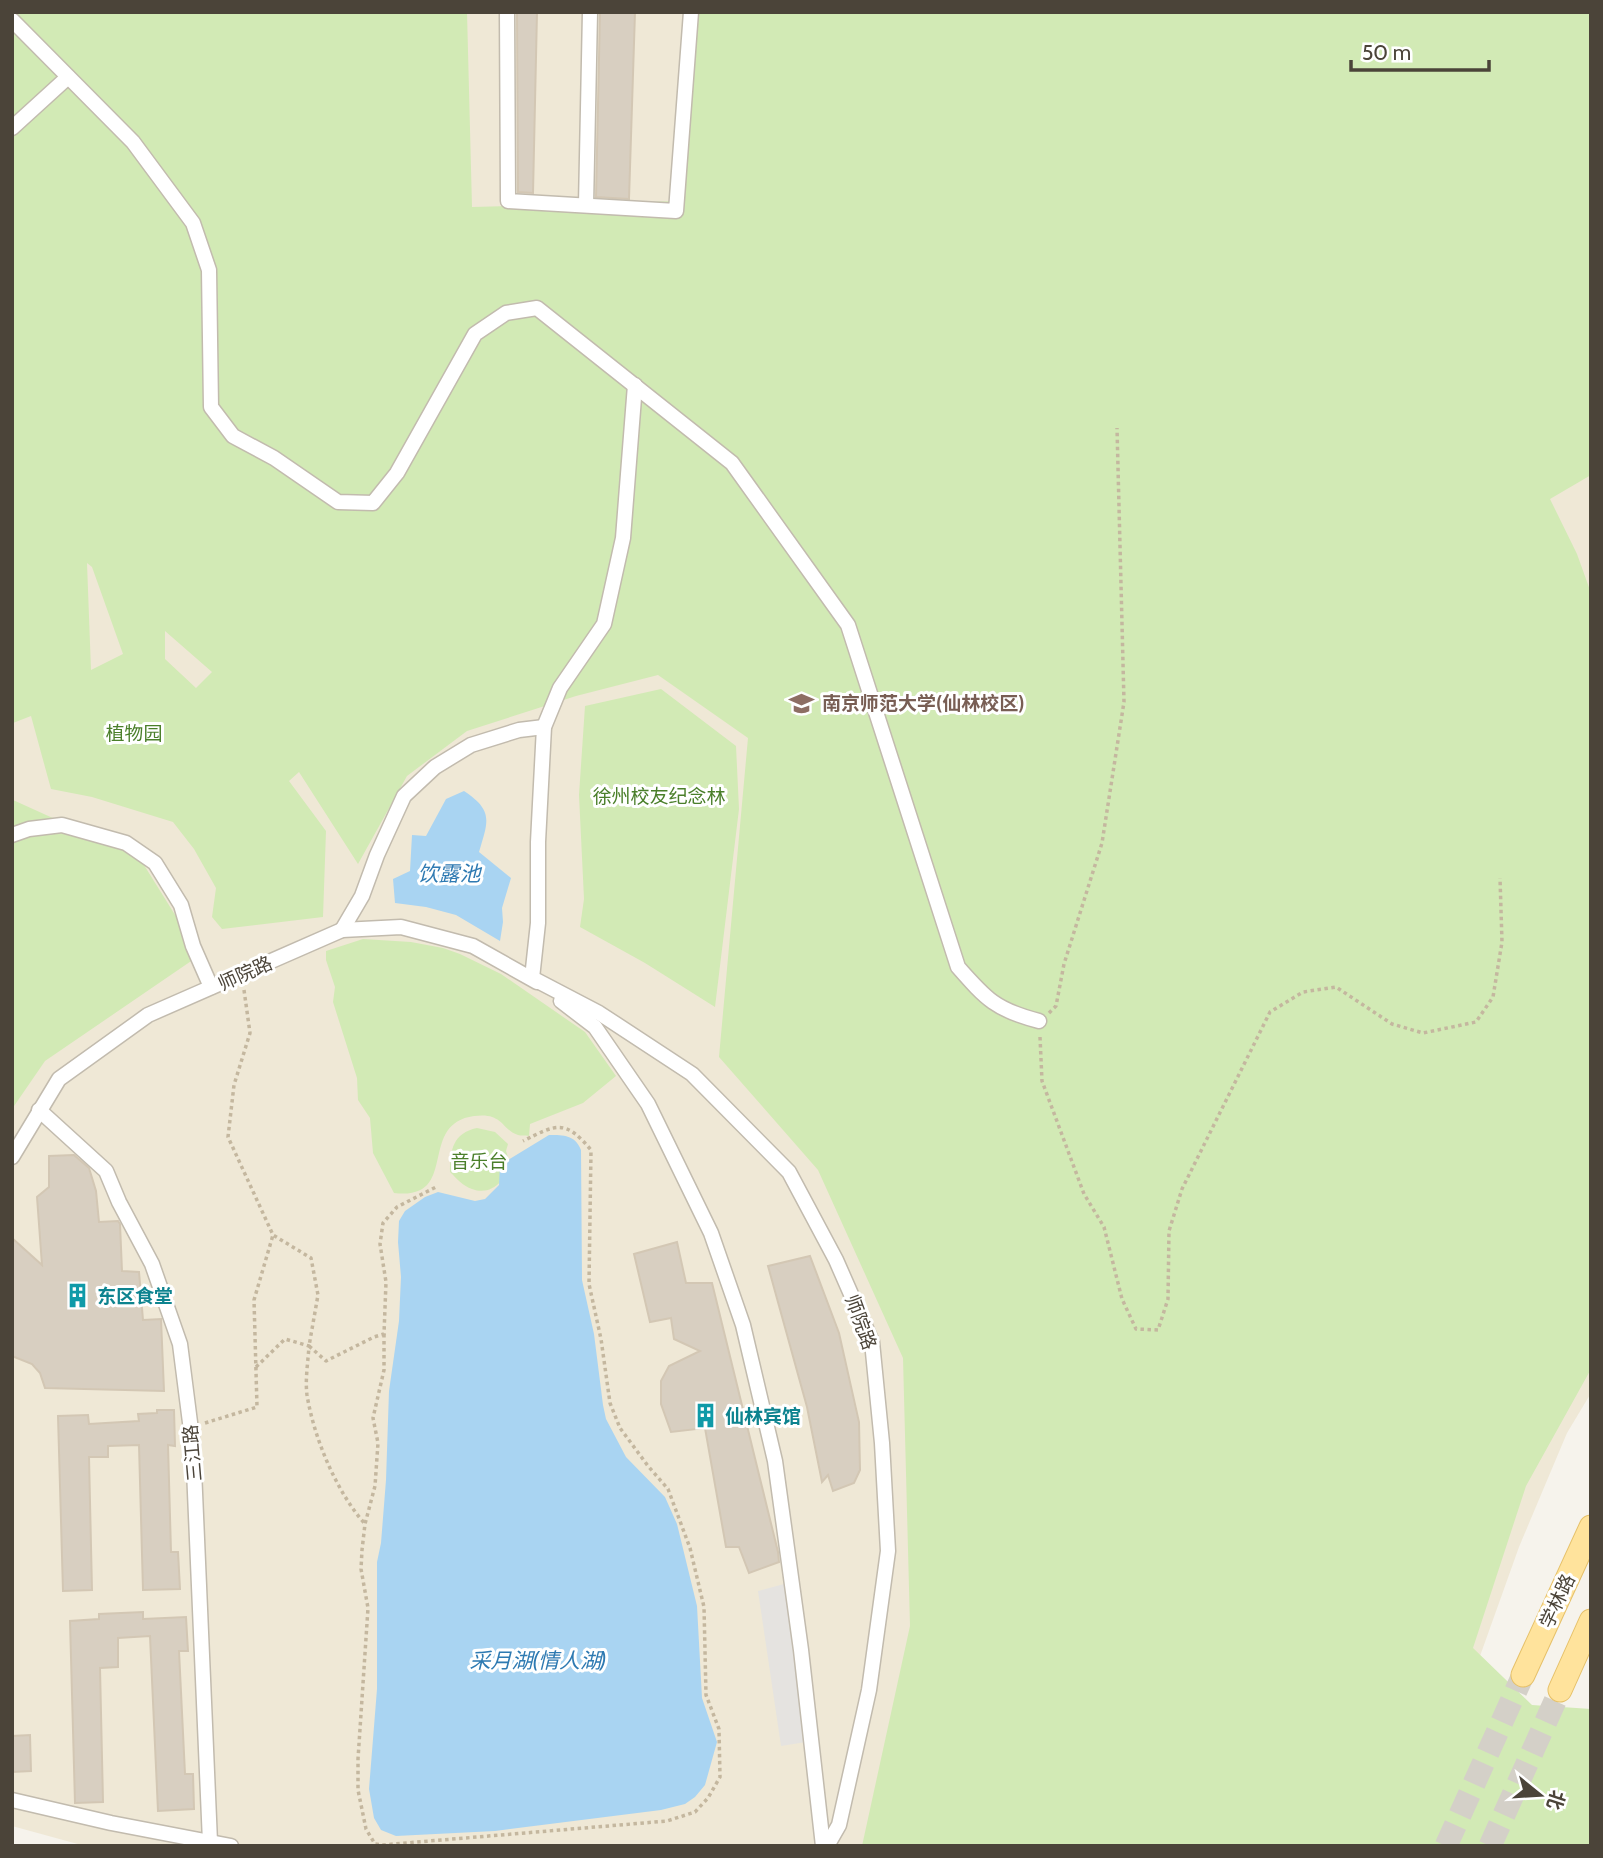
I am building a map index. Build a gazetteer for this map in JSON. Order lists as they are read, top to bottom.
{
  "streets": {
    "main road": ["学林路"],
    "street": ["师院路", "三江路"]
  },
  "crossings": [
    ["师院路", "三江路"]
  ],
  "water": ["饮露池", "采月湖(情人湖)"],
  "parks": ["植物园", "徐州校友纪念林", "音乐台"],
  "places": {
    "school or university": ["南京师范大学(仙林校区)"],
    "building": ["东区食堂", "仙林宾馆"]
  },
  "scale_bar": "50 m",
  "north": "right"
}
